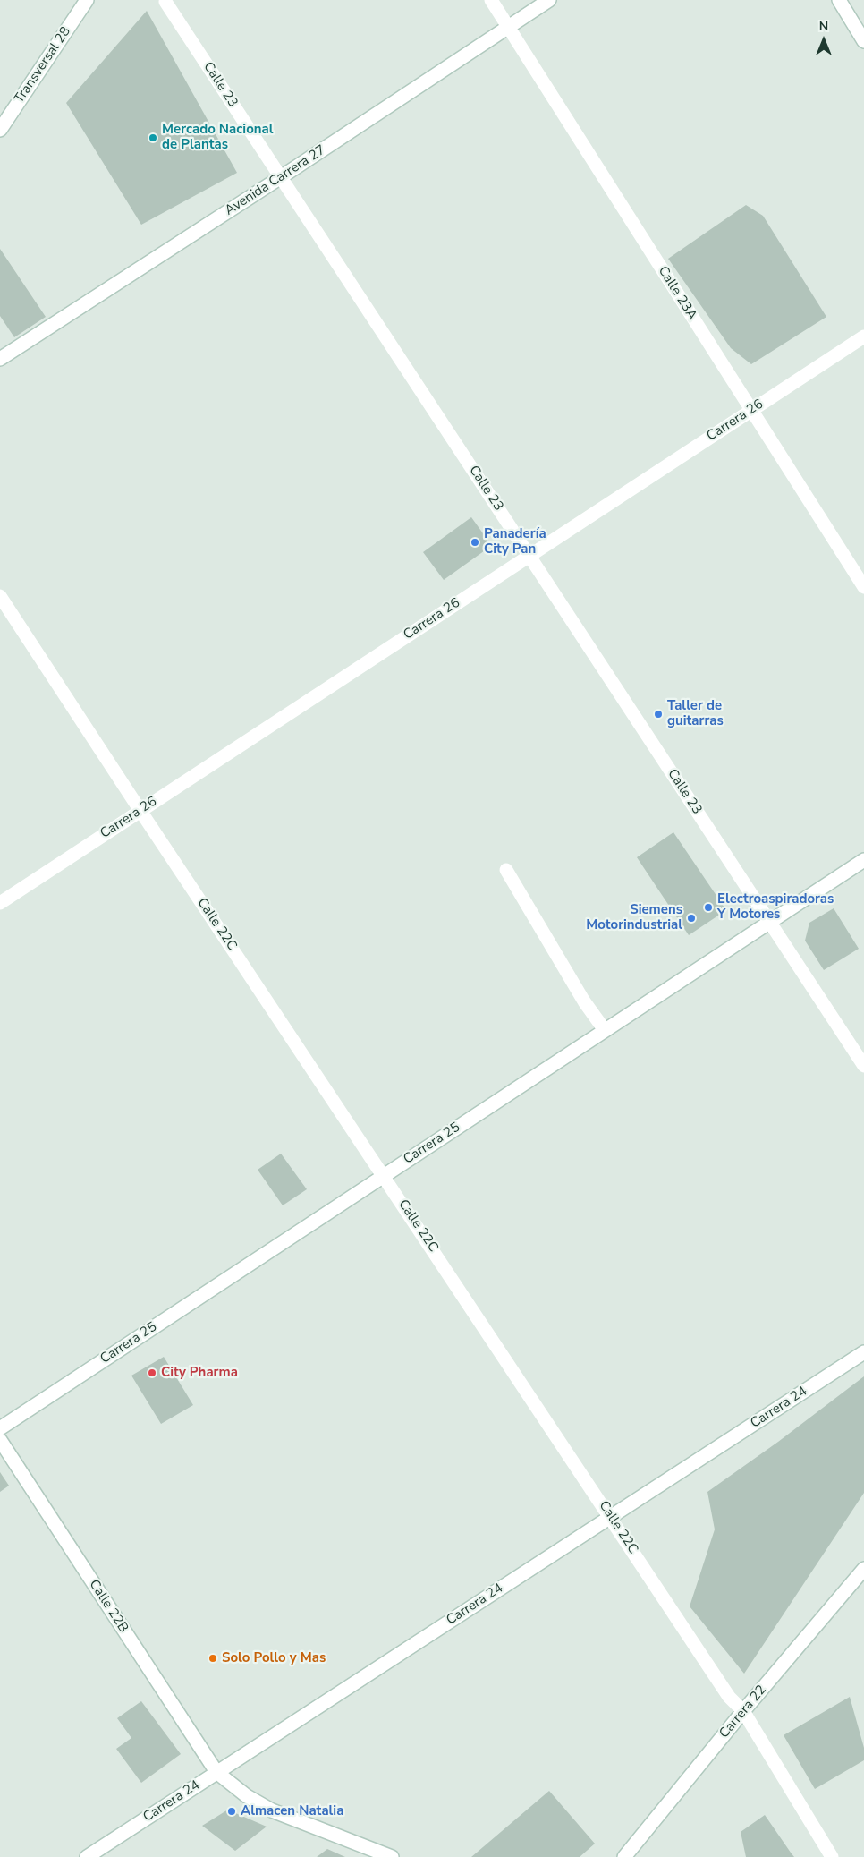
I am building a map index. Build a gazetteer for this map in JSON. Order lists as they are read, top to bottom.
{
  "streets": {
    "street": [
      "Transversal 28",
      "Calle 23",
      "Avenida Carrera 27",
      "Calle 23A",
      "Carrera 26",
      "Calle 22C",
      "Carrera 25",
      "Carrera 24",
      "Calle 22B",
      "Carrera 22"
    ]
  },
  "crossings": [
    ["Calle 23", "Avenida Carrera 27"],
    ["Calle 23", "Carrera 26"],
    ["Calle 23", "Carrera 25"],
    ["Avenida Carrera 27", "Calle 23A"],
    ["Calle 23A", "Carrera 26"],
    ["Carrera 26", "Calle 22C"],
    ["Calle 22C", "Carrera 25"],
    ["Calle 22C", "Carrera 24"],
    ["Calle 22C", "Carrera 22"],
    ["Carrera 24", "Calle 22B"]
  ],
  "places": [
    "Mercado Nacional de Plantas",
    "Panadería City Pan",
    "Taller de guitarras",
    "Electroaspiradoras Y Motores",
    "Siemens Motorindustrial",
    "City Pharma",
    "Solo Pollo y Mas",
    "Almacen Natalia"
  ],
  "north": "top"
}
